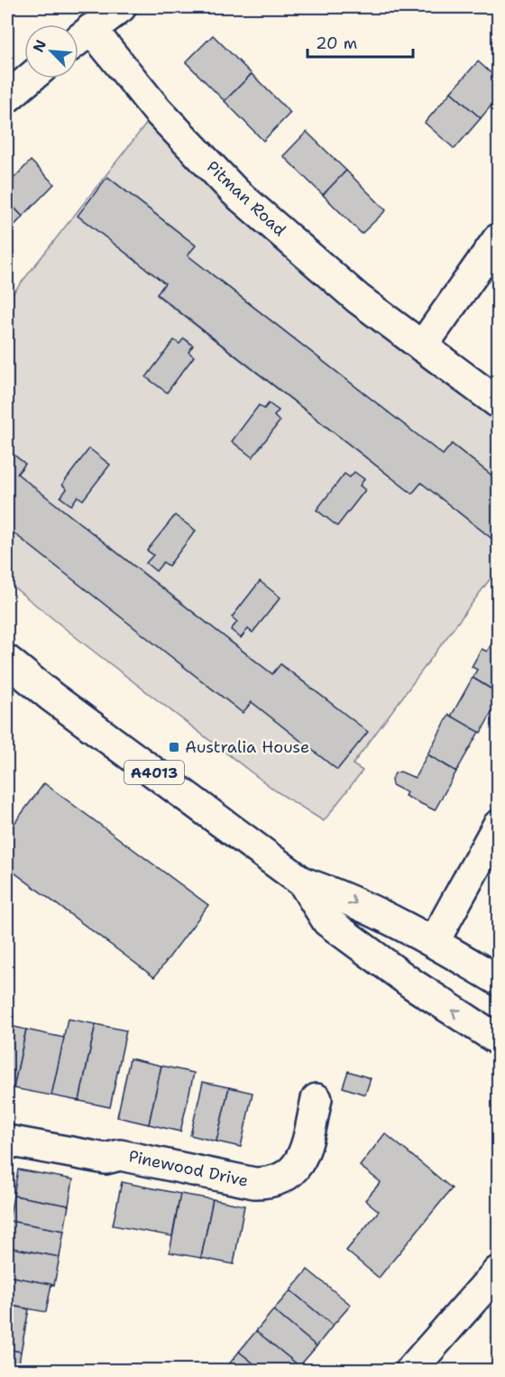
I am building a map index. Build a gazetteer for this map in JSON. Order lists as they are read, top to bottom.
{
  "streets": {
    "street": ["Pitman Road", "A4013", "Pinewood Drive"]
  },
  "places": {
    "transit": ["Australia House"]
  },
  "scale_bar": "20 m",
  "north": "top left"
}
